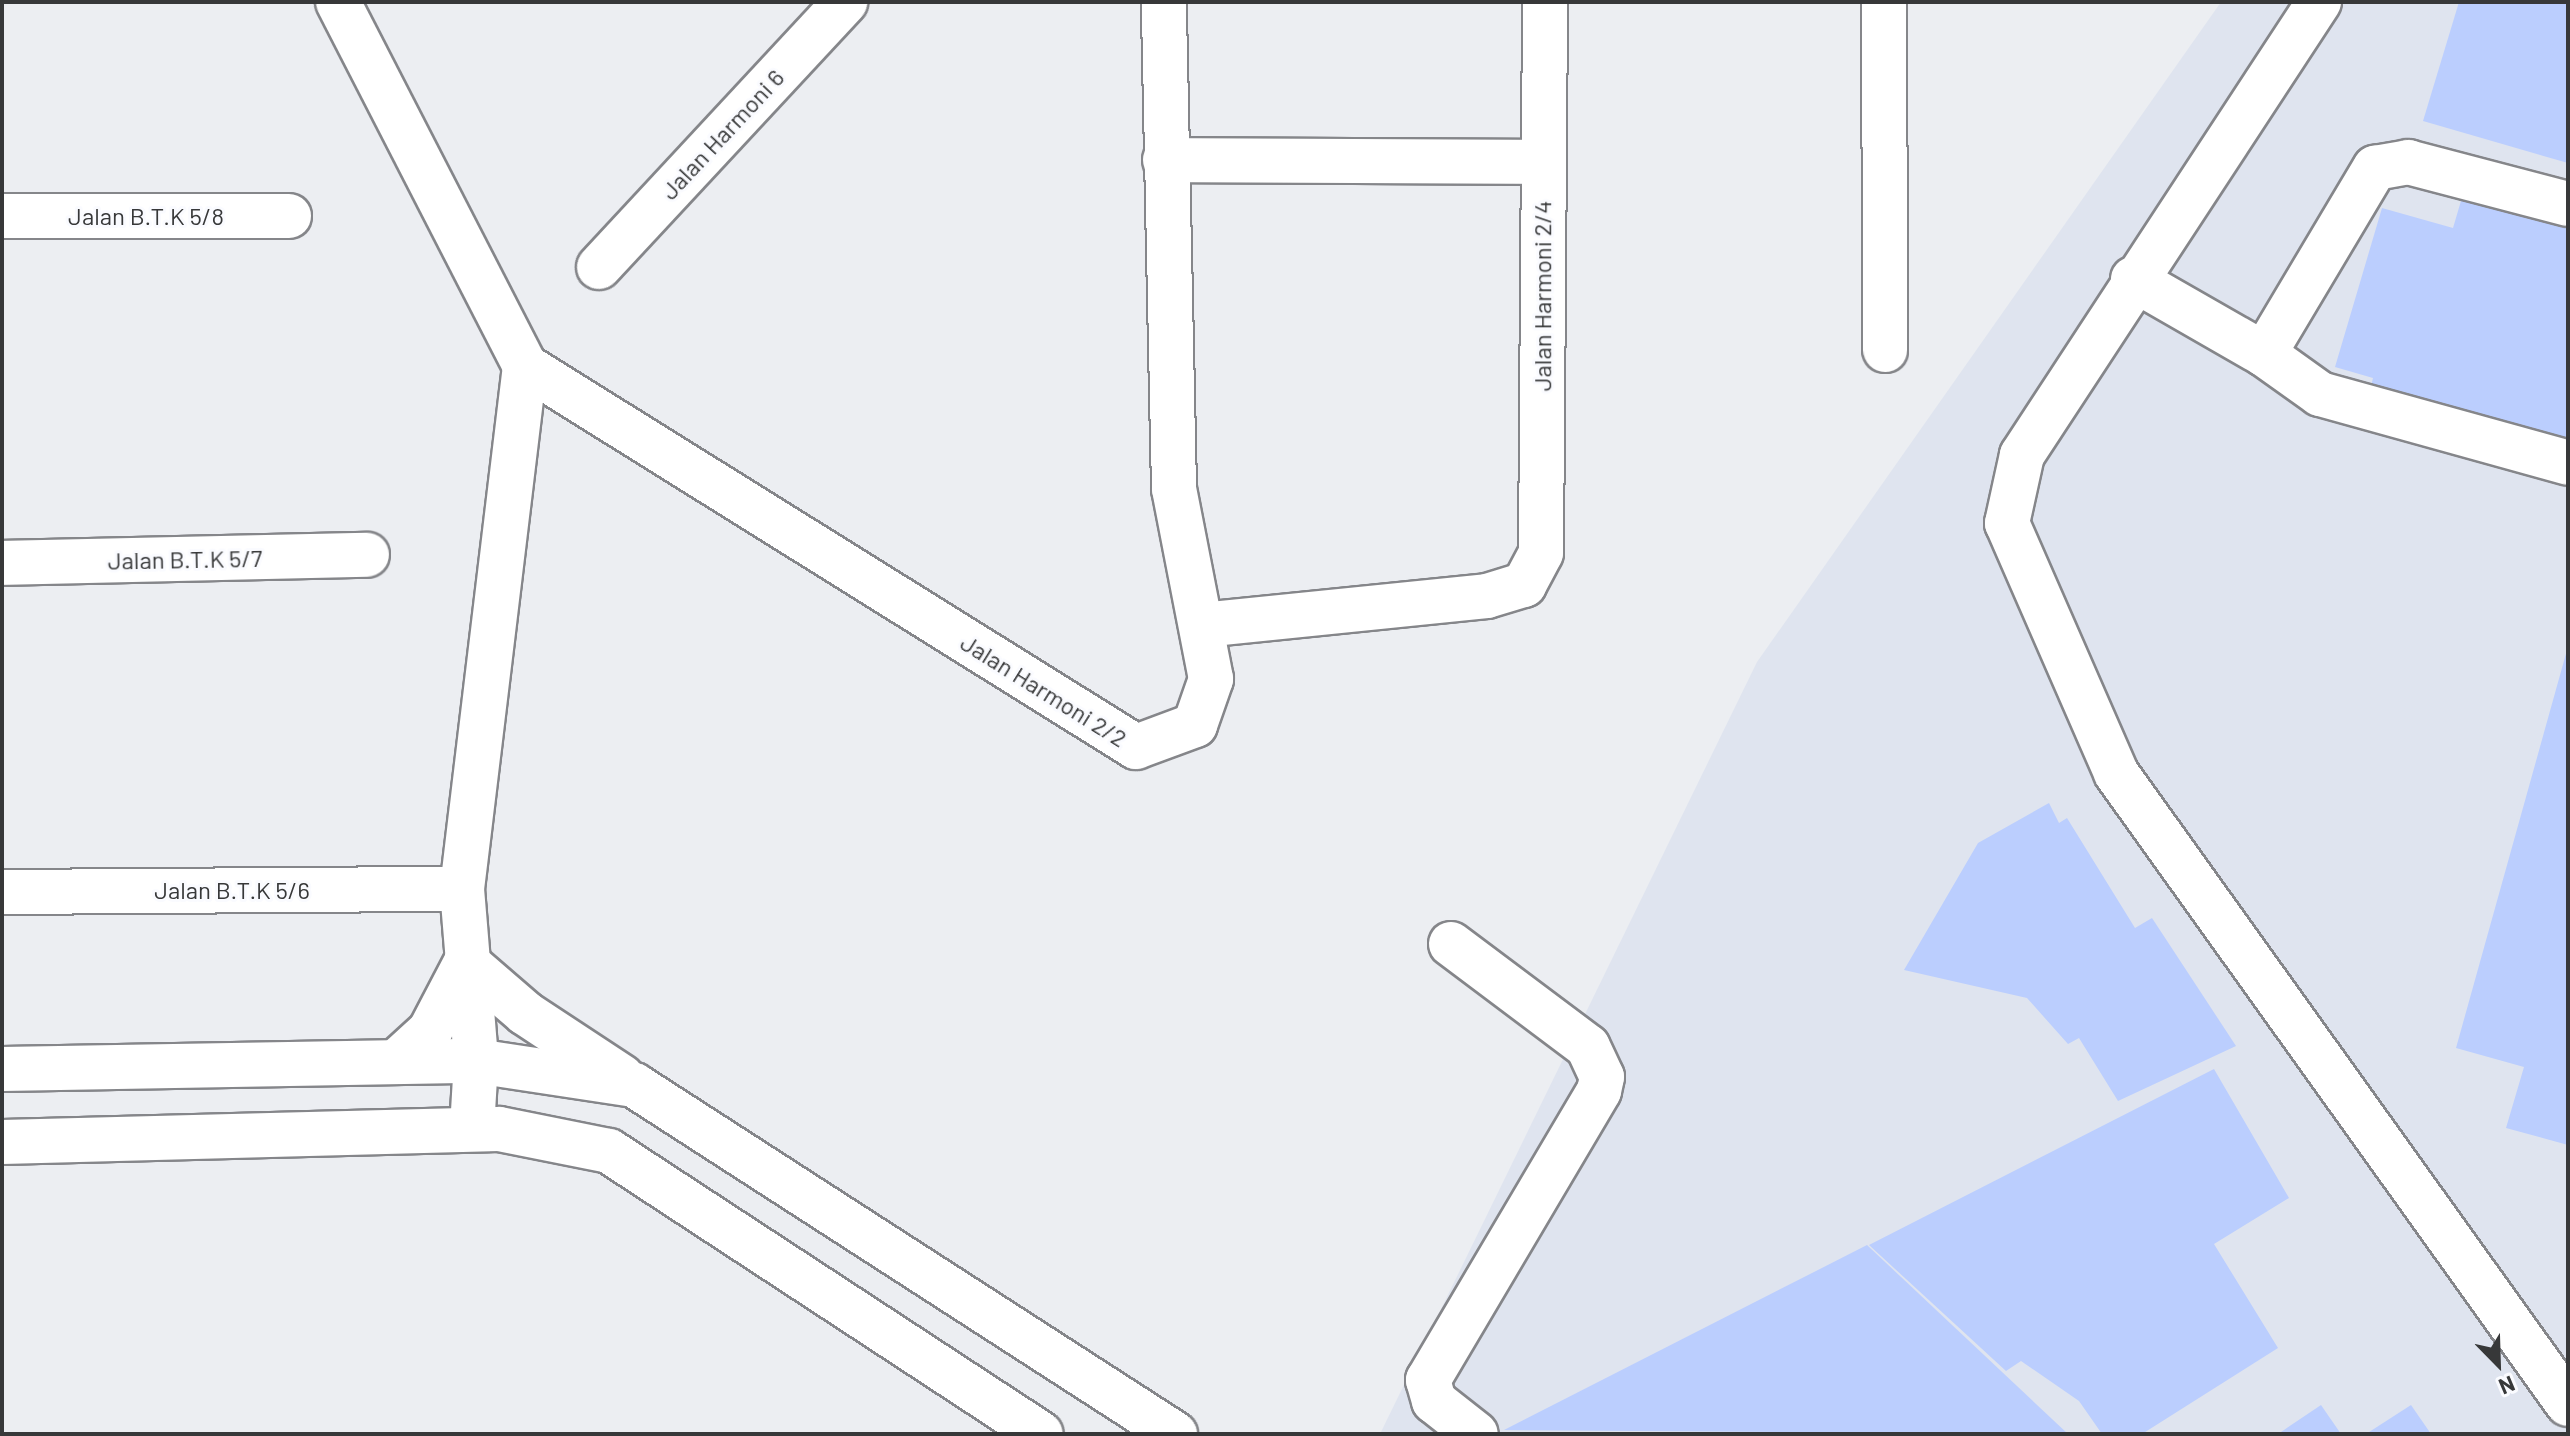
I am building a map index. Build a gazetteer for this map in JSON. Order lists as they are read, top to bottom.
{
  "streets": {
    "street": [
      "Jalan Harmoni 6",
      "Jalan B.T.K 5/8",
      "Jalan Harmoni 2/4",
      "Jalan B.T.K 5/7",
      "Jalan Harmoni 2/2",
      "Jalan B.T.K 5/6"
    ]
  },
  "crossings": [
    ["Jalan Harmoni 2/4", "Jalan Harmoni 2/2"]
  ],
  "north": "bottom right"
}
